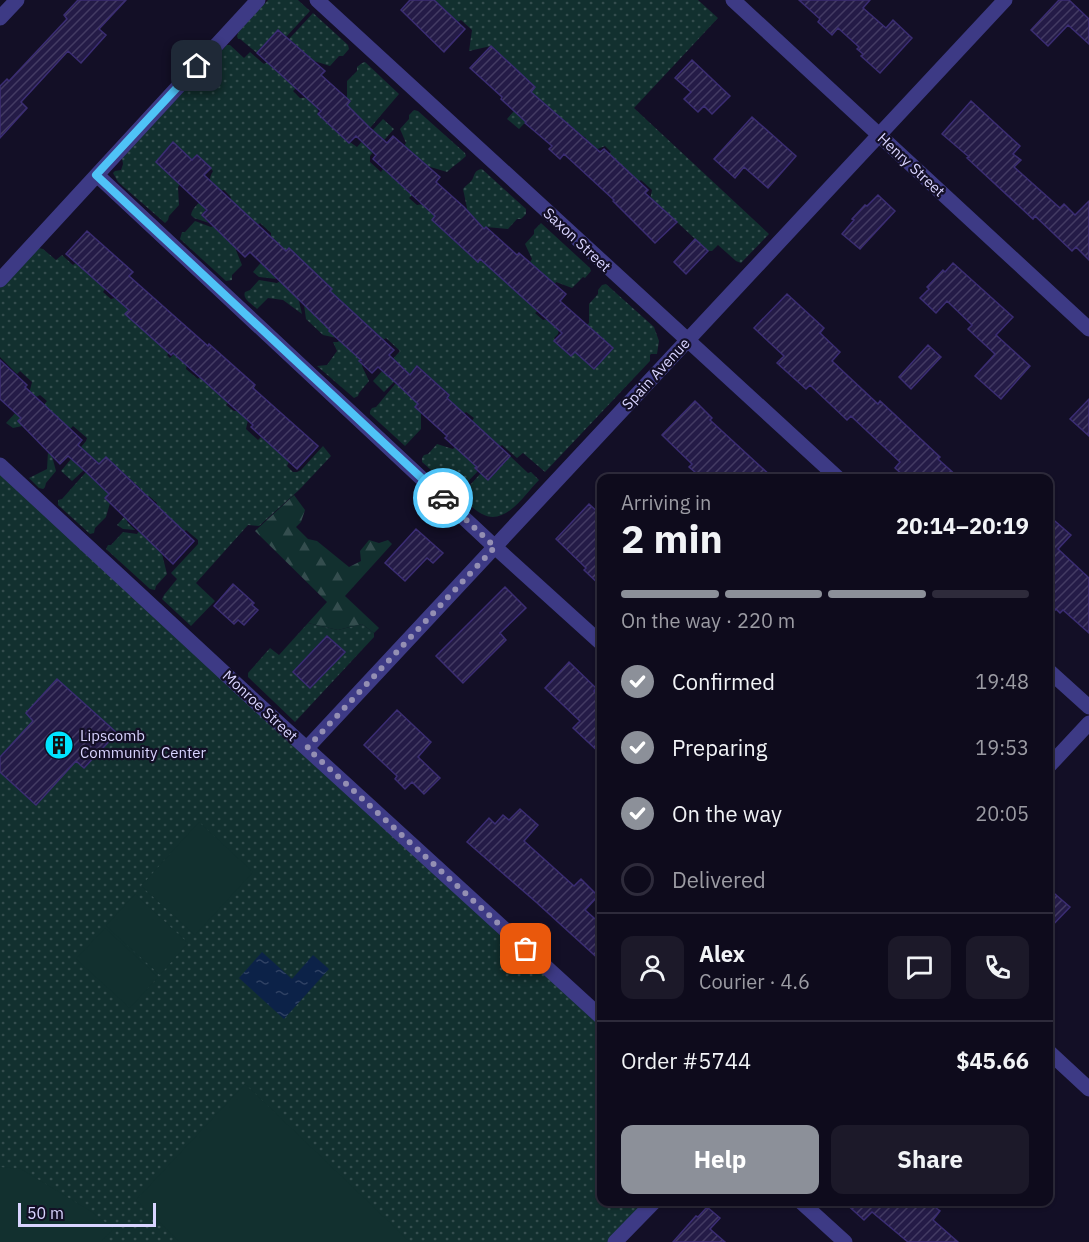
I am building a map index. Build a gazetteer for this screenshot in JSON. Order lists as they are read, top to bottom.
{
  "streets": {
    "street": [
      "Henry Street",
      "Saxon Street",
      "Spain Avenue",
      "Monroe Street"
    ]
  },
  "crossings": [
    ["Henry Street", "Spain Avenue"],
    ["Saxon Street", "Spain Avenue"],
    ["Spain Avenue", "Monroe Street"]
  ],
  "places": {
    "building": ["Lipscomb Community Center"]
  },
  "scale_bar": "50 m",
  "page": {
    "heading": ["2 min", "Arriving in", "20:14–20:19"],
    "panel": [
      "Alex",
      "Courier · 4.6",
      "Order #5744",
      "$45.66"
    ],
    "bar": "On the way · 220 m",
    "list": [
      ["Confirmed", "19:48"],
      ["Preparing", "19:53"],
      ["On the way", "20:05"],
      "Delivered"
    ],
    "buttons": ["Help", "Share"],
    "scale": "50 m"
  }
}
